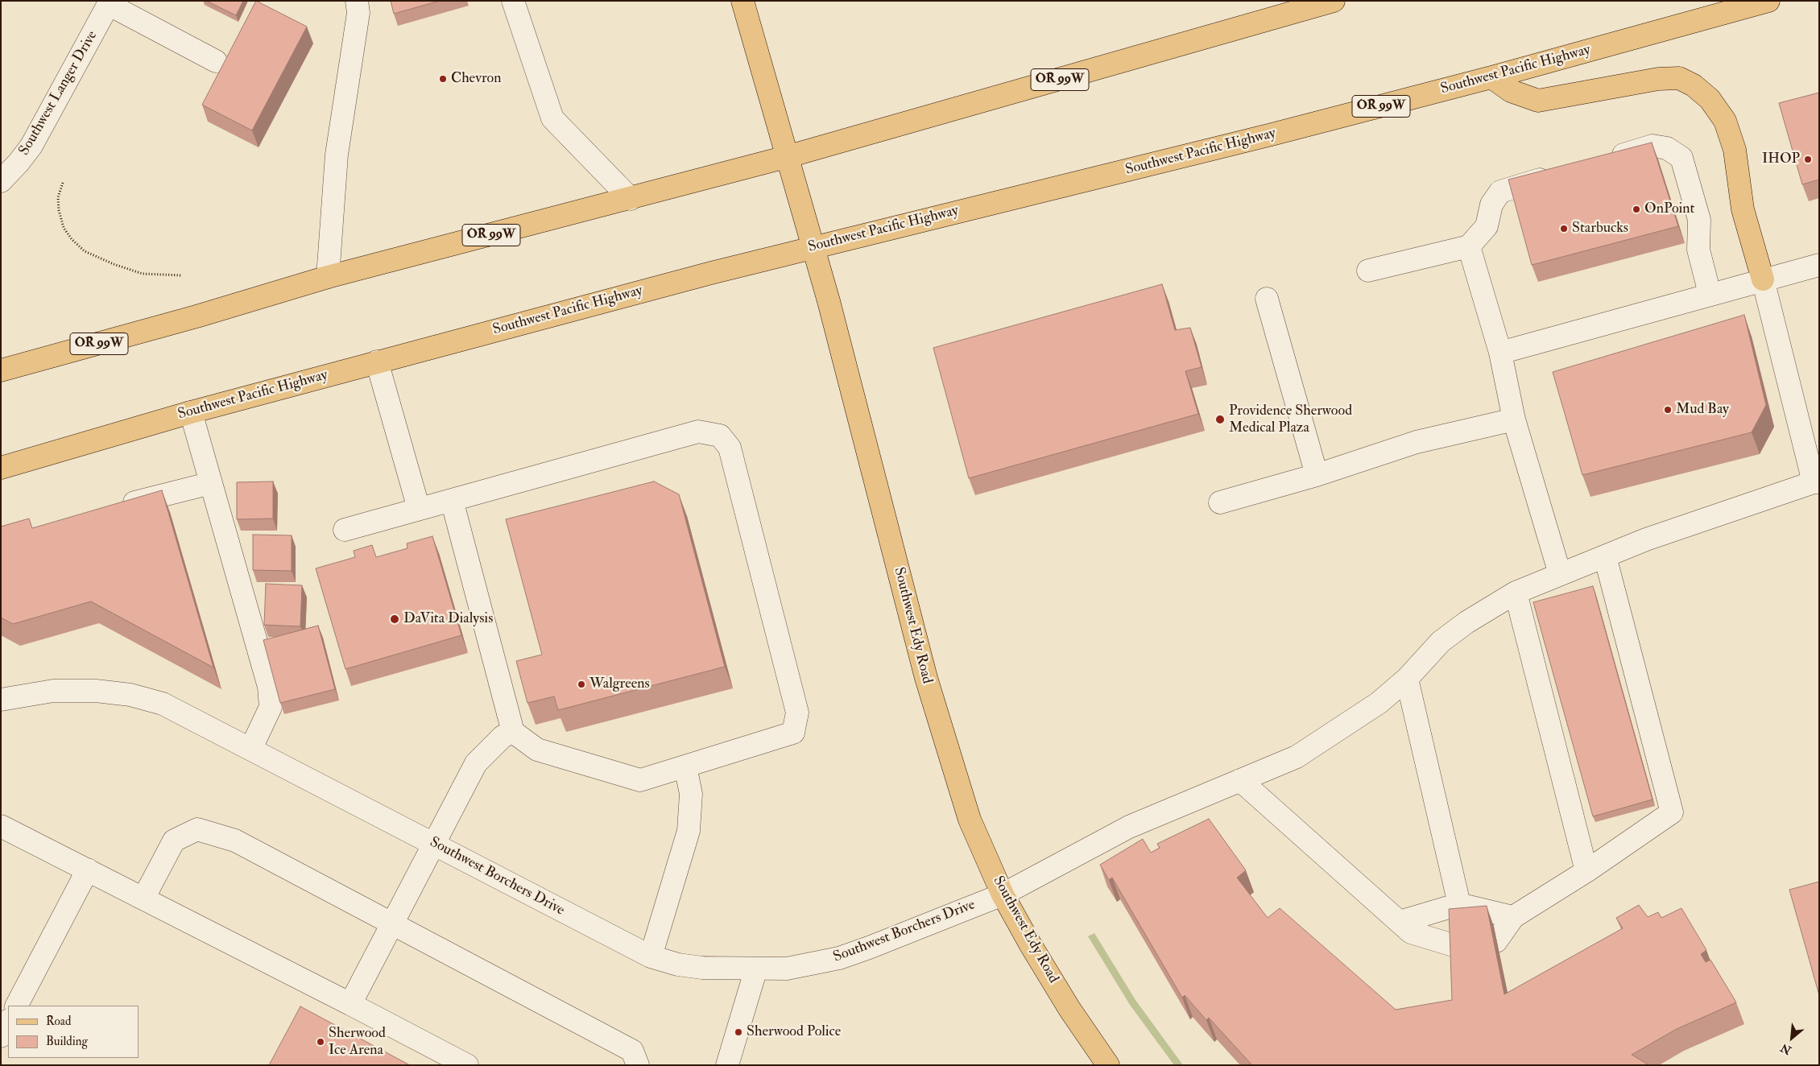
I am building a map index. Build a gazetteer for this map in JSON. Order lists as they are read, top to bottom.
{
  "streets": {
    "main road": ["Southwest Pacific Highway", "OR 99W", "Southwest Edy Road"],
    "street": ["Southwest Langer Drive", "Southwest Borchers Drive"]
  },
  "crossings": [
    ["Southwest Pacific Highway", "Southwest Edy Road"],
    ["OR 99W", "Southwest Edy Road"],
    ["Southwest Edy Road", "Southwest Borchers Drive"]
  ],
  "places": [
    "Chevron",
    "IHOP",
    "OnPoint",
    "Starbucks",
    "Mud Bay",
    "Providence Sherwood Medical Plaza",
    "DaVita Dialysis",
    "Walgreens",
    "Sherwood Police",
    "Sherwood Ice Arena"
  ],
  "legend": ["Road", "Building"],
  "north": "bottom left"
}
